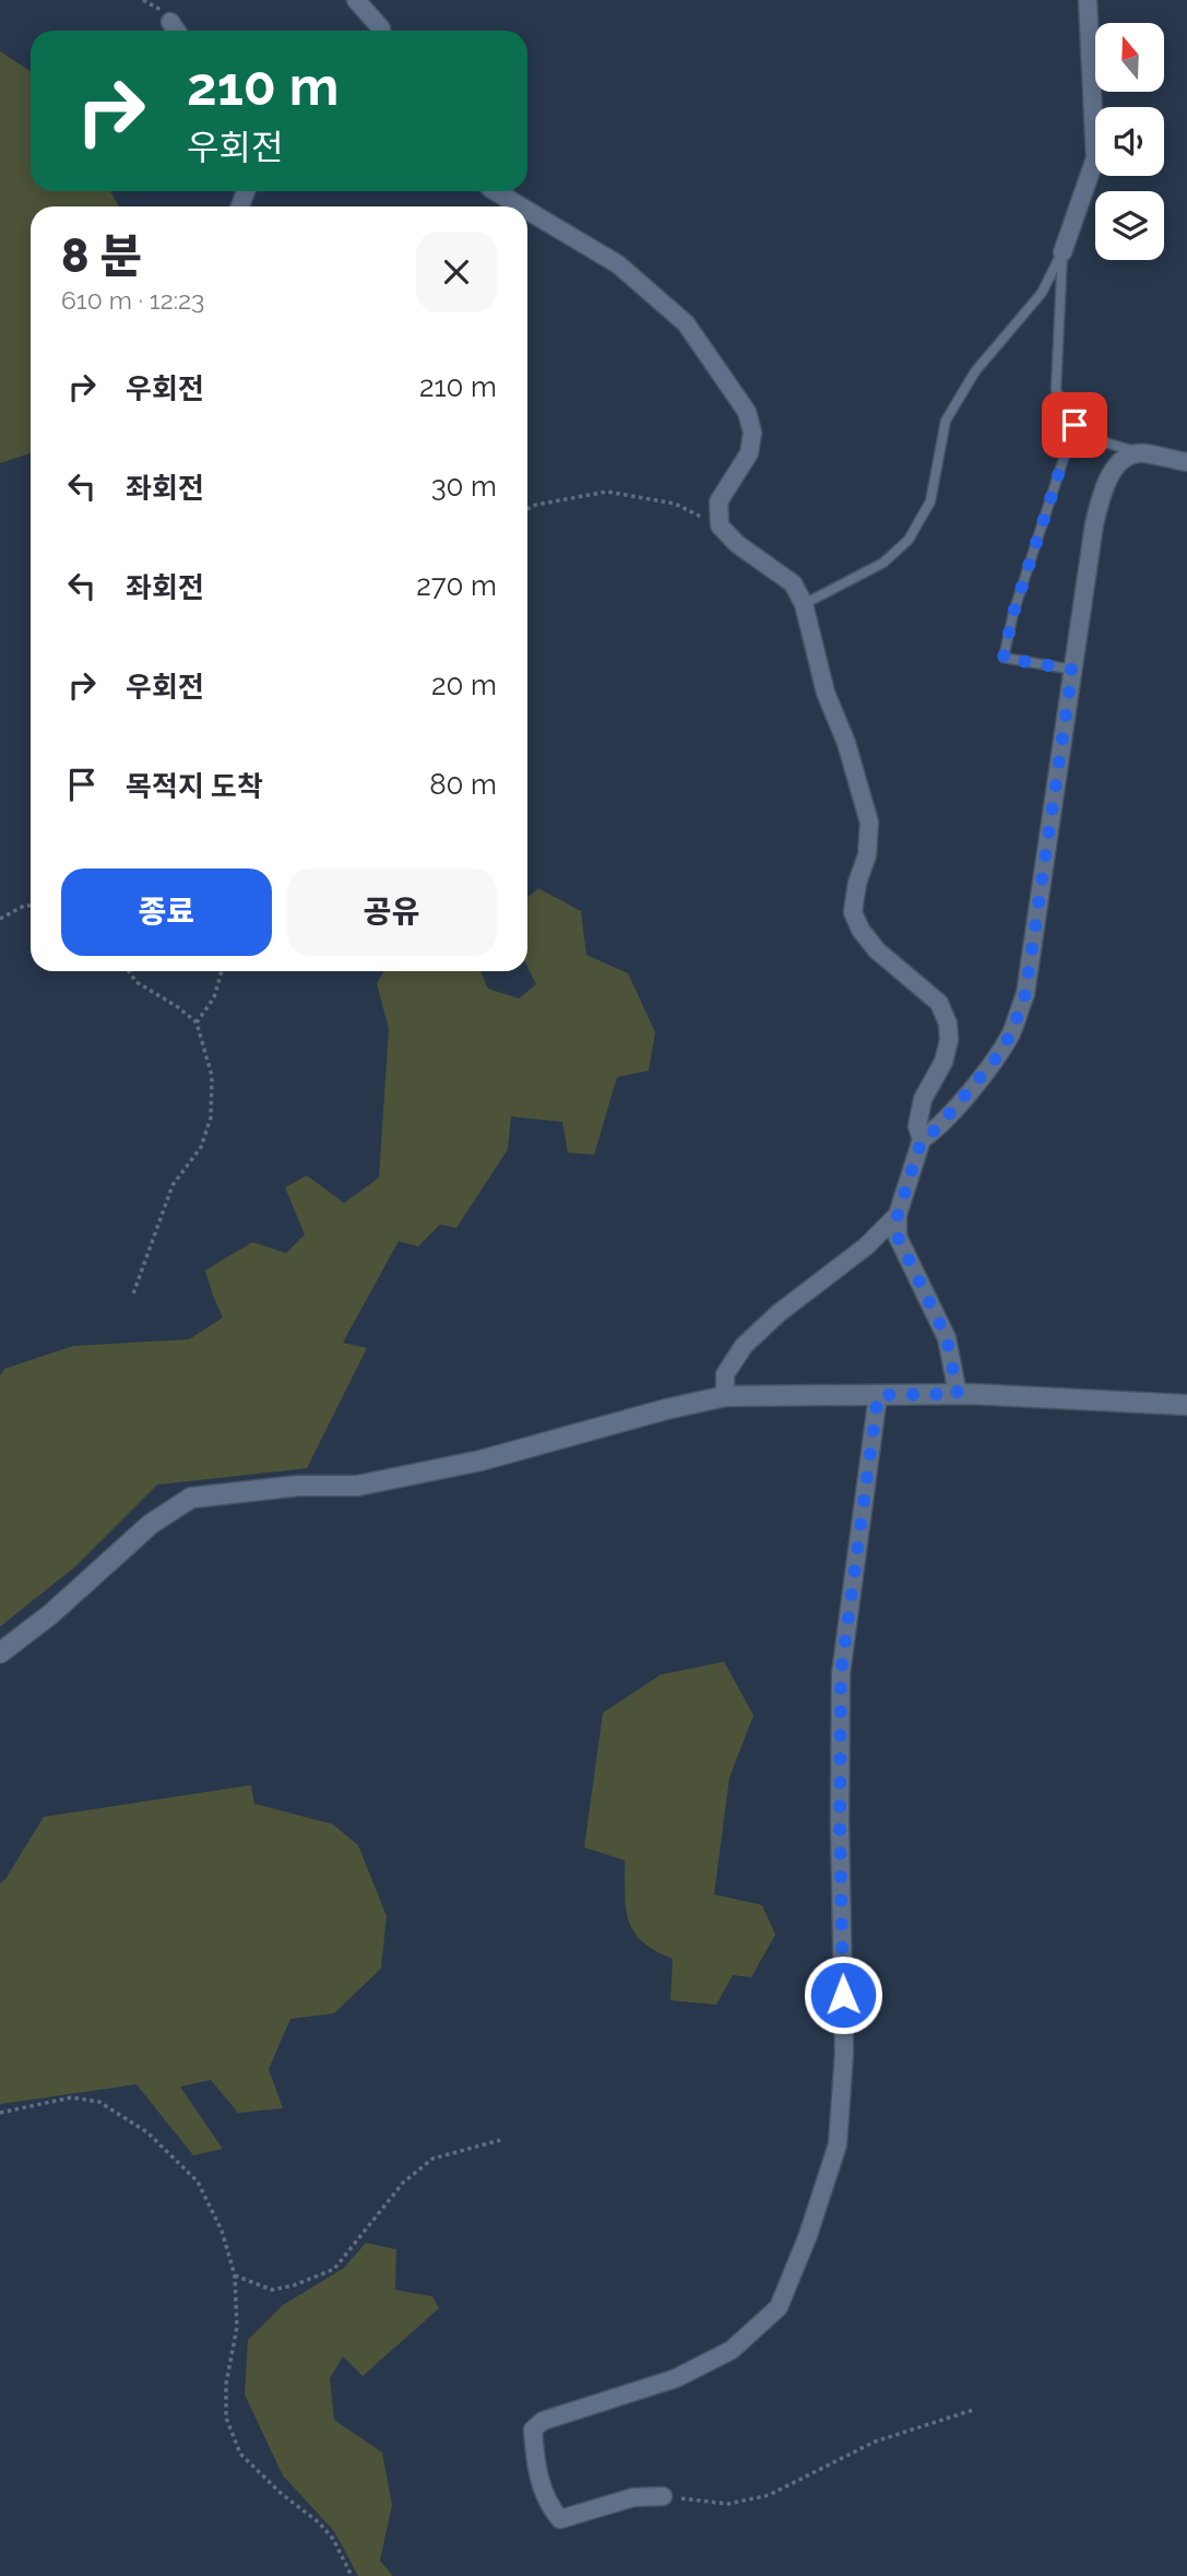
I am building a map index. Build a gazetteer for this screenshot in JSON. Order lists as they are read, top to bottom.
{
  "north": "top",
  "page": {
    "turn": ["210 m", "우회전"],
    "heading": ["8 분", "610 m · 12:23"],
    "list": [
      {
        "name": "우회전",
        "value": "210 m"
      },
      {
        "name": "좌회전",
        "value": "30 m"
      },
      {
        "name": "좌회전",
        "value": "270 m"
      },
      {
        "name": "우회전",
        "value": "20 m"
      },
      {
        "name": "목적지 도착",
        "value": "80 m"
      }
    ],
    "buttons": ["종료", "공유"]
  }
}
